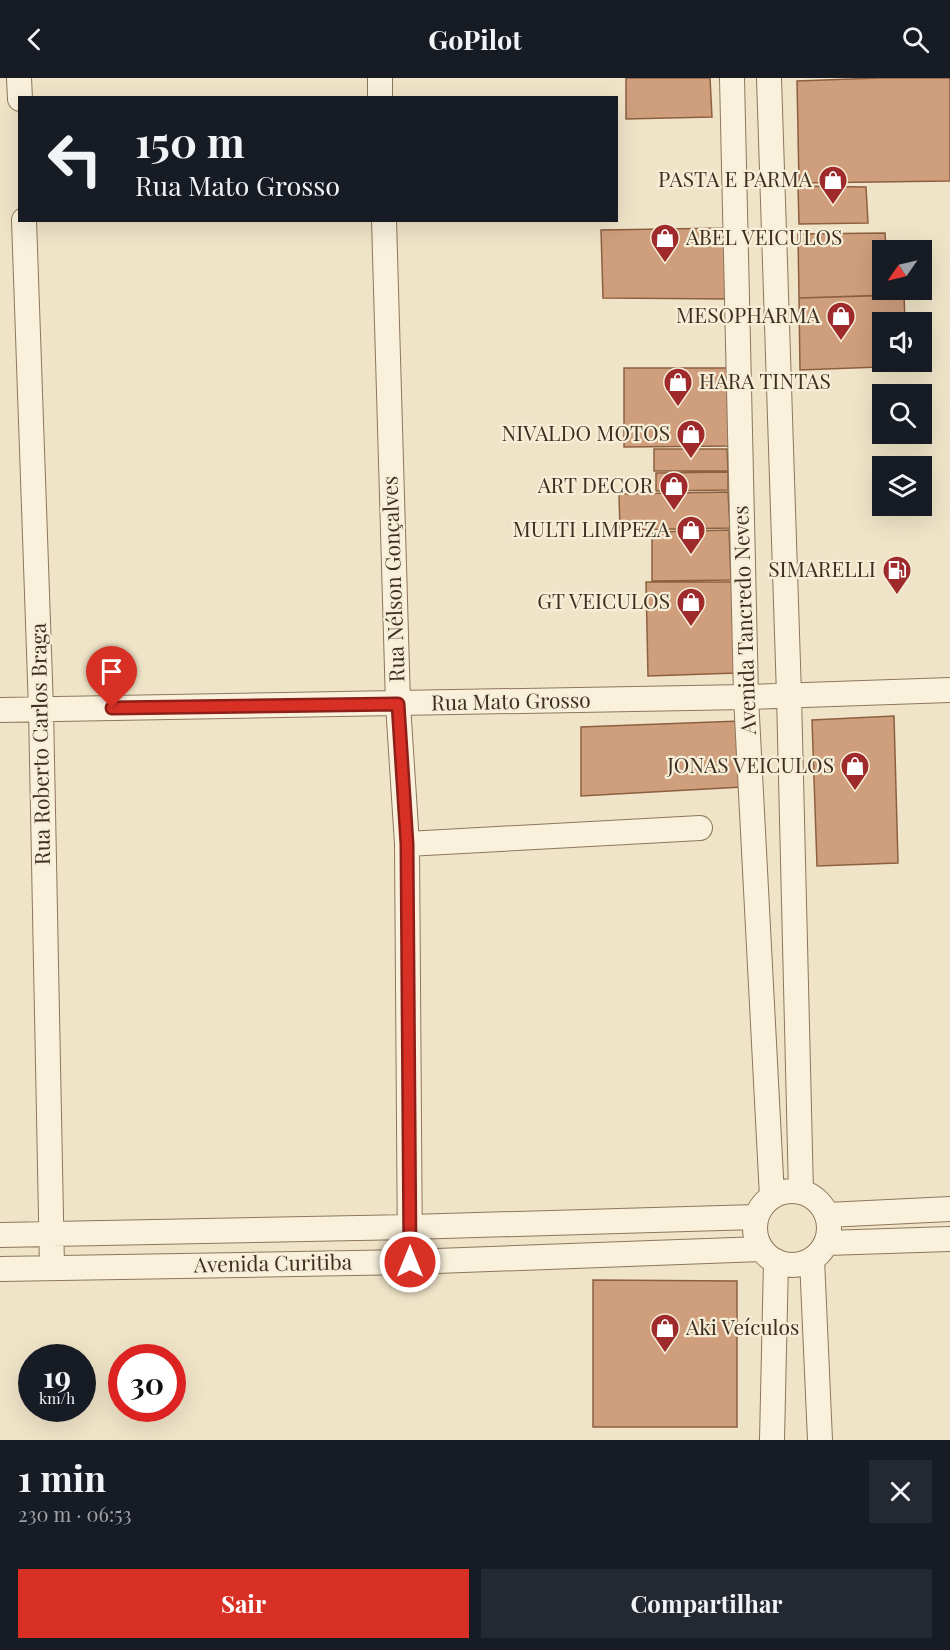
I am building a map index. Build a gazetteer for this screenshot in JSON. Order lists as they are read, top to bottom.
{
  "streets": {
    "street": [
      "Rua Nélson Gonçalves",
      "Avenida Tancredo Neves",
      "Rua Mato Grosso",
      "Rua Roberto Carlos Braga",
      "Avenida Curitiba"
    ]
  },
  "crossings": [
    ["Rua Nélson Gonçalves", "Rua Mato Grosso"],
    ["Rua Nélson Gonçalves", "Avenida Curitiba"],
    ["Avenida Tancredo Neves", "Rua Mato Grosso"],
    ["Avenida Tancredo Neves", "Avenida Curitiba"],
    ["Rua Mato Grosso", "Rua Roberto Carlos Braga"],
    ["Rua Roberto Carlos Braga", "Avenida Curitiba"]
  ],
  "places": {
    "shop": [
      "PASTA E PARMA",
      "ABEL VEICULOS",
      "MESOPHARMA",
      "HARA TINTAS",
      "NIVALDO MOTOS",
      "ART DECOR",
      "MULTI LIMPEZA",
      "GT VEICULOS",
      "JONAS VEICULOS",
      "Aki Veículos"
    ],
    "fuel station": ["SIMARELLI"]
  },
  "north": "bottom left",
  "page": {
    "header": "GoPilot",
    "turn": ["150 m", "Rua Mato Grosso"],
    "speed": "19 km/h",
    "limit": "30",
    "heading": ["1 min", "230 m · 06:53"],
    "buttons": ["Sair", "Compartilhar"]
  }
}
